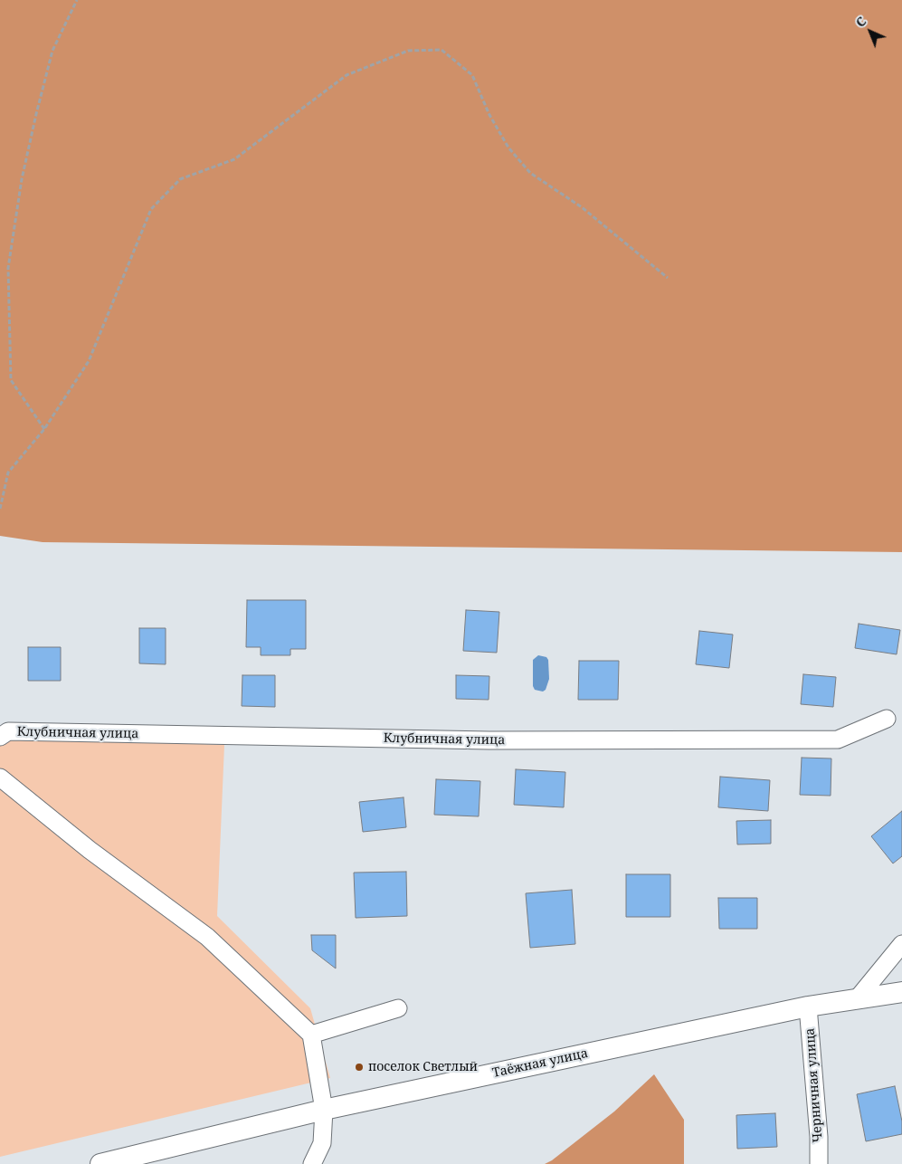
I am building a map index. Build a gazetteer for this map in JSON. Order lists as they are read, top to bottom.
{
  "streets": {
    "street": ["Клубничная улица", "Таёжная улица", "Черничная улица"]
  },
  "crossings": [
    ["Таёжная улица", "Черничная улица"]
  ],
  "places": ["поселок Светлый"],
  "north": "top left"
}
